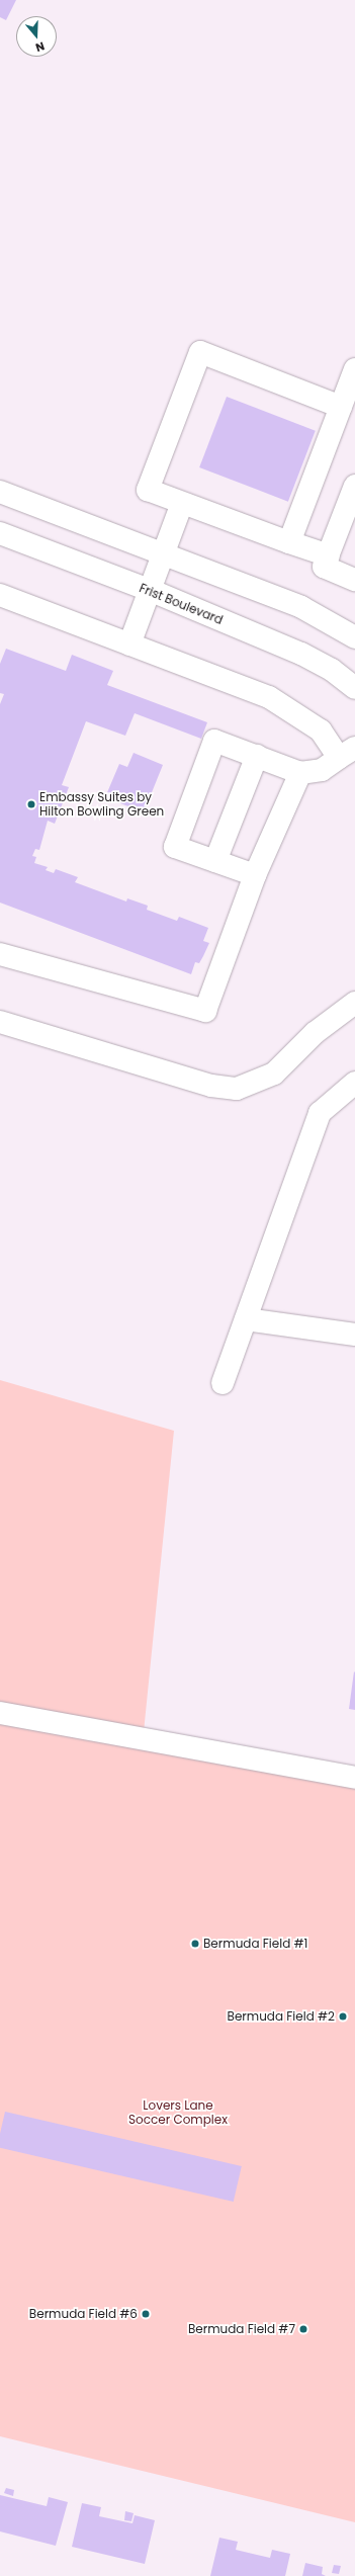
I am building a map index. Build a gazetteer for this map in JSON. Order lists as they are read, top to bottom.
{
  "streets": {
    "street": ["Frist Boulevard"]
  },
  "parks": ["Lovers Lane Soccer Complex"],
  "places": [
    "Embassy Suites by Hilton Bowling Green",
    "Bermuda Field #1",
    "Bermuda Field #2",
    "Bermuda Field #6",
    "Bermuda Field #7"
  ],
  "north": "bottom"
}
